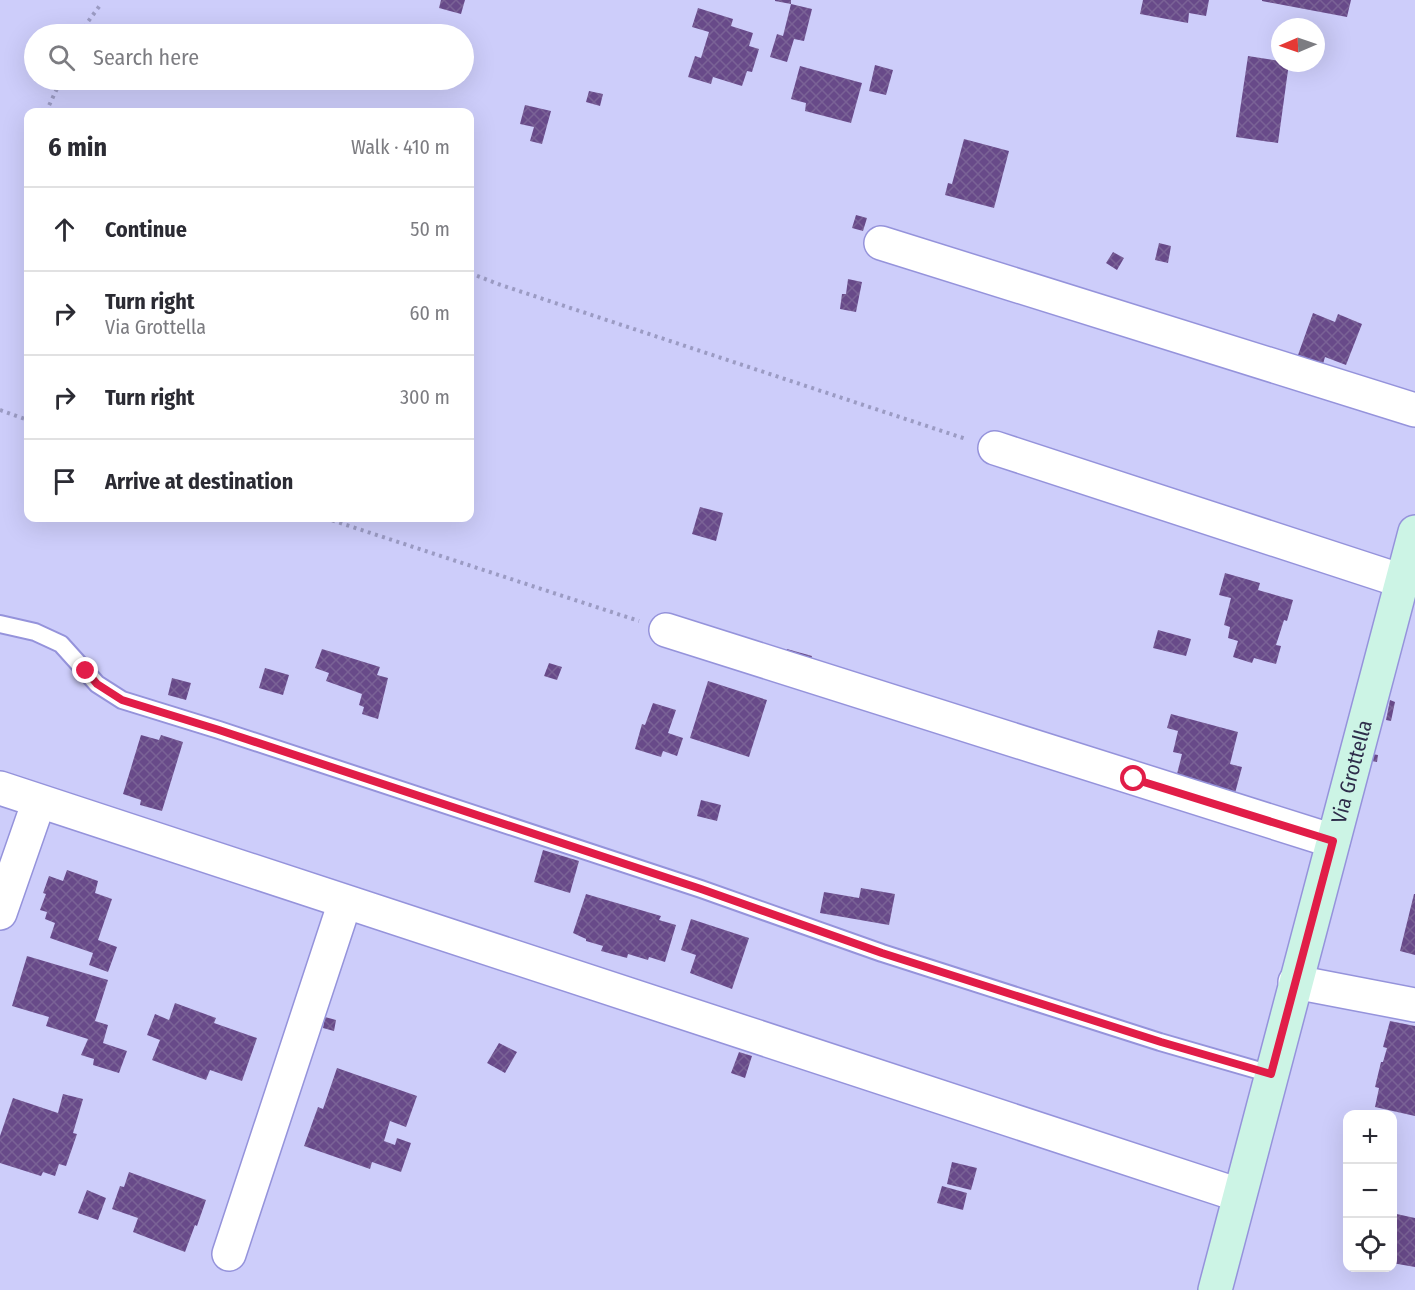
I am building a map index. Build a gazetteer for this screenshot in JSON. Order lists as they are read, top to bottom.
{
  "streets": {
    "street": ["Via Grottella"]
  },
  "north": "left",
  "page": {
    "search": "Search here",
    "heading": ["6 min", "Walk · 410 m"],
    "list": [
      ["Continue", "50 m"],
      ["Turn right", "Via Grottella", "60 m"],
      ["Turn right", "300 m"],
      "Arrive at destination"
    ],
    "map_buttons": ["+", "−"]
  }
}
